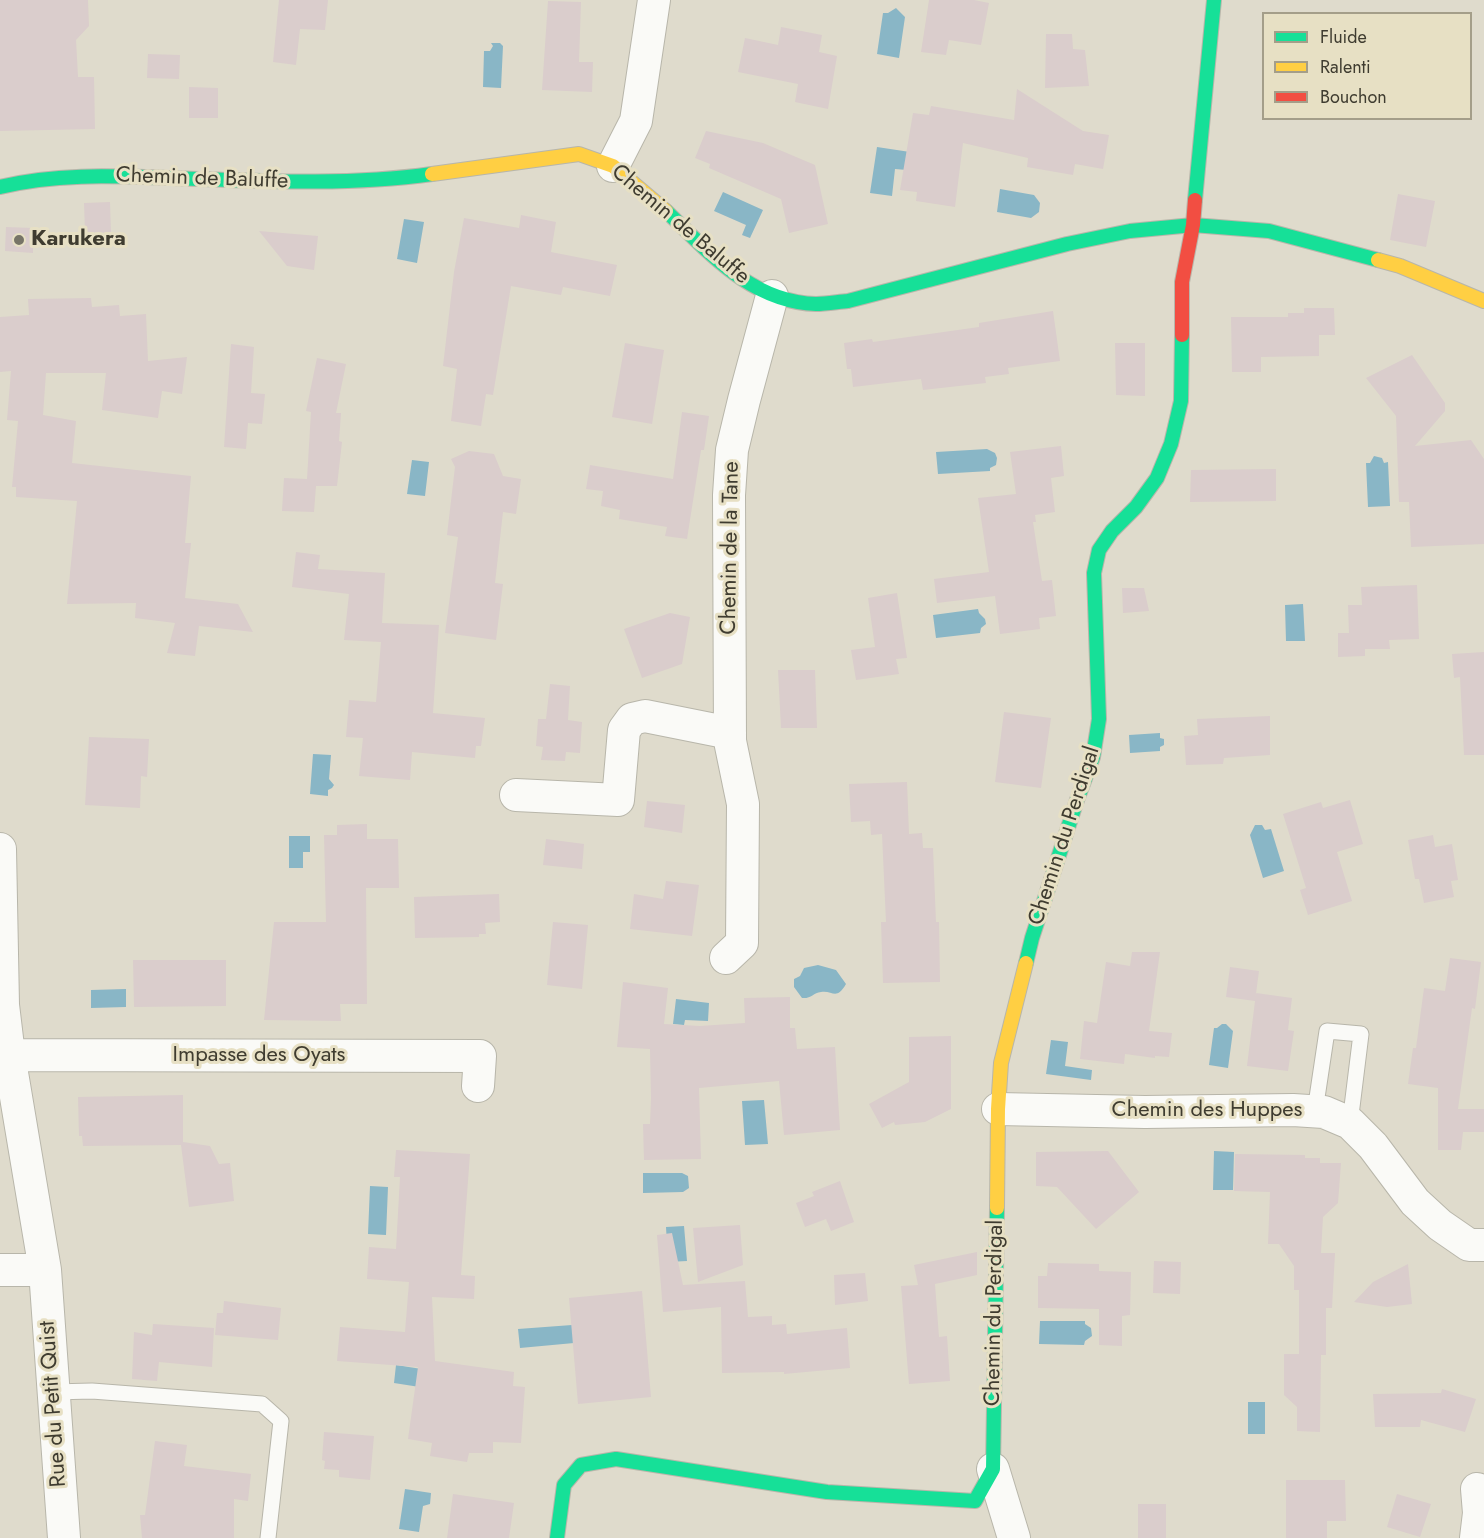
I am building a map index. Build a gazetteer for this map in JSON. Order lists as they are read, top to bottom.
{
  "streets": {
    "street": [
      "Chemin de Baluffe",
      "Chemin de la Tane",
      "Chemin du Perdigal",
      "Impasse des Oyats",
      "Chemin des Huppes",
      "Rue du Petit Quist"
    ]
  },
  "crossings": [
    ["Chemin de Baluffe", "Chemin de la Tane"],
    ["Chemin de Baluffe", "Chemin du Perdigal"],
    ["Chemin du Perdigal", "Chemin des Huppes"],
    ["Impasse des Oyats", "Rue du Petit Quist"]
  ],
  "places": ["Karukera"],
  "legend": ["Fluide", "Ralenti", "Bouchon"]
}
